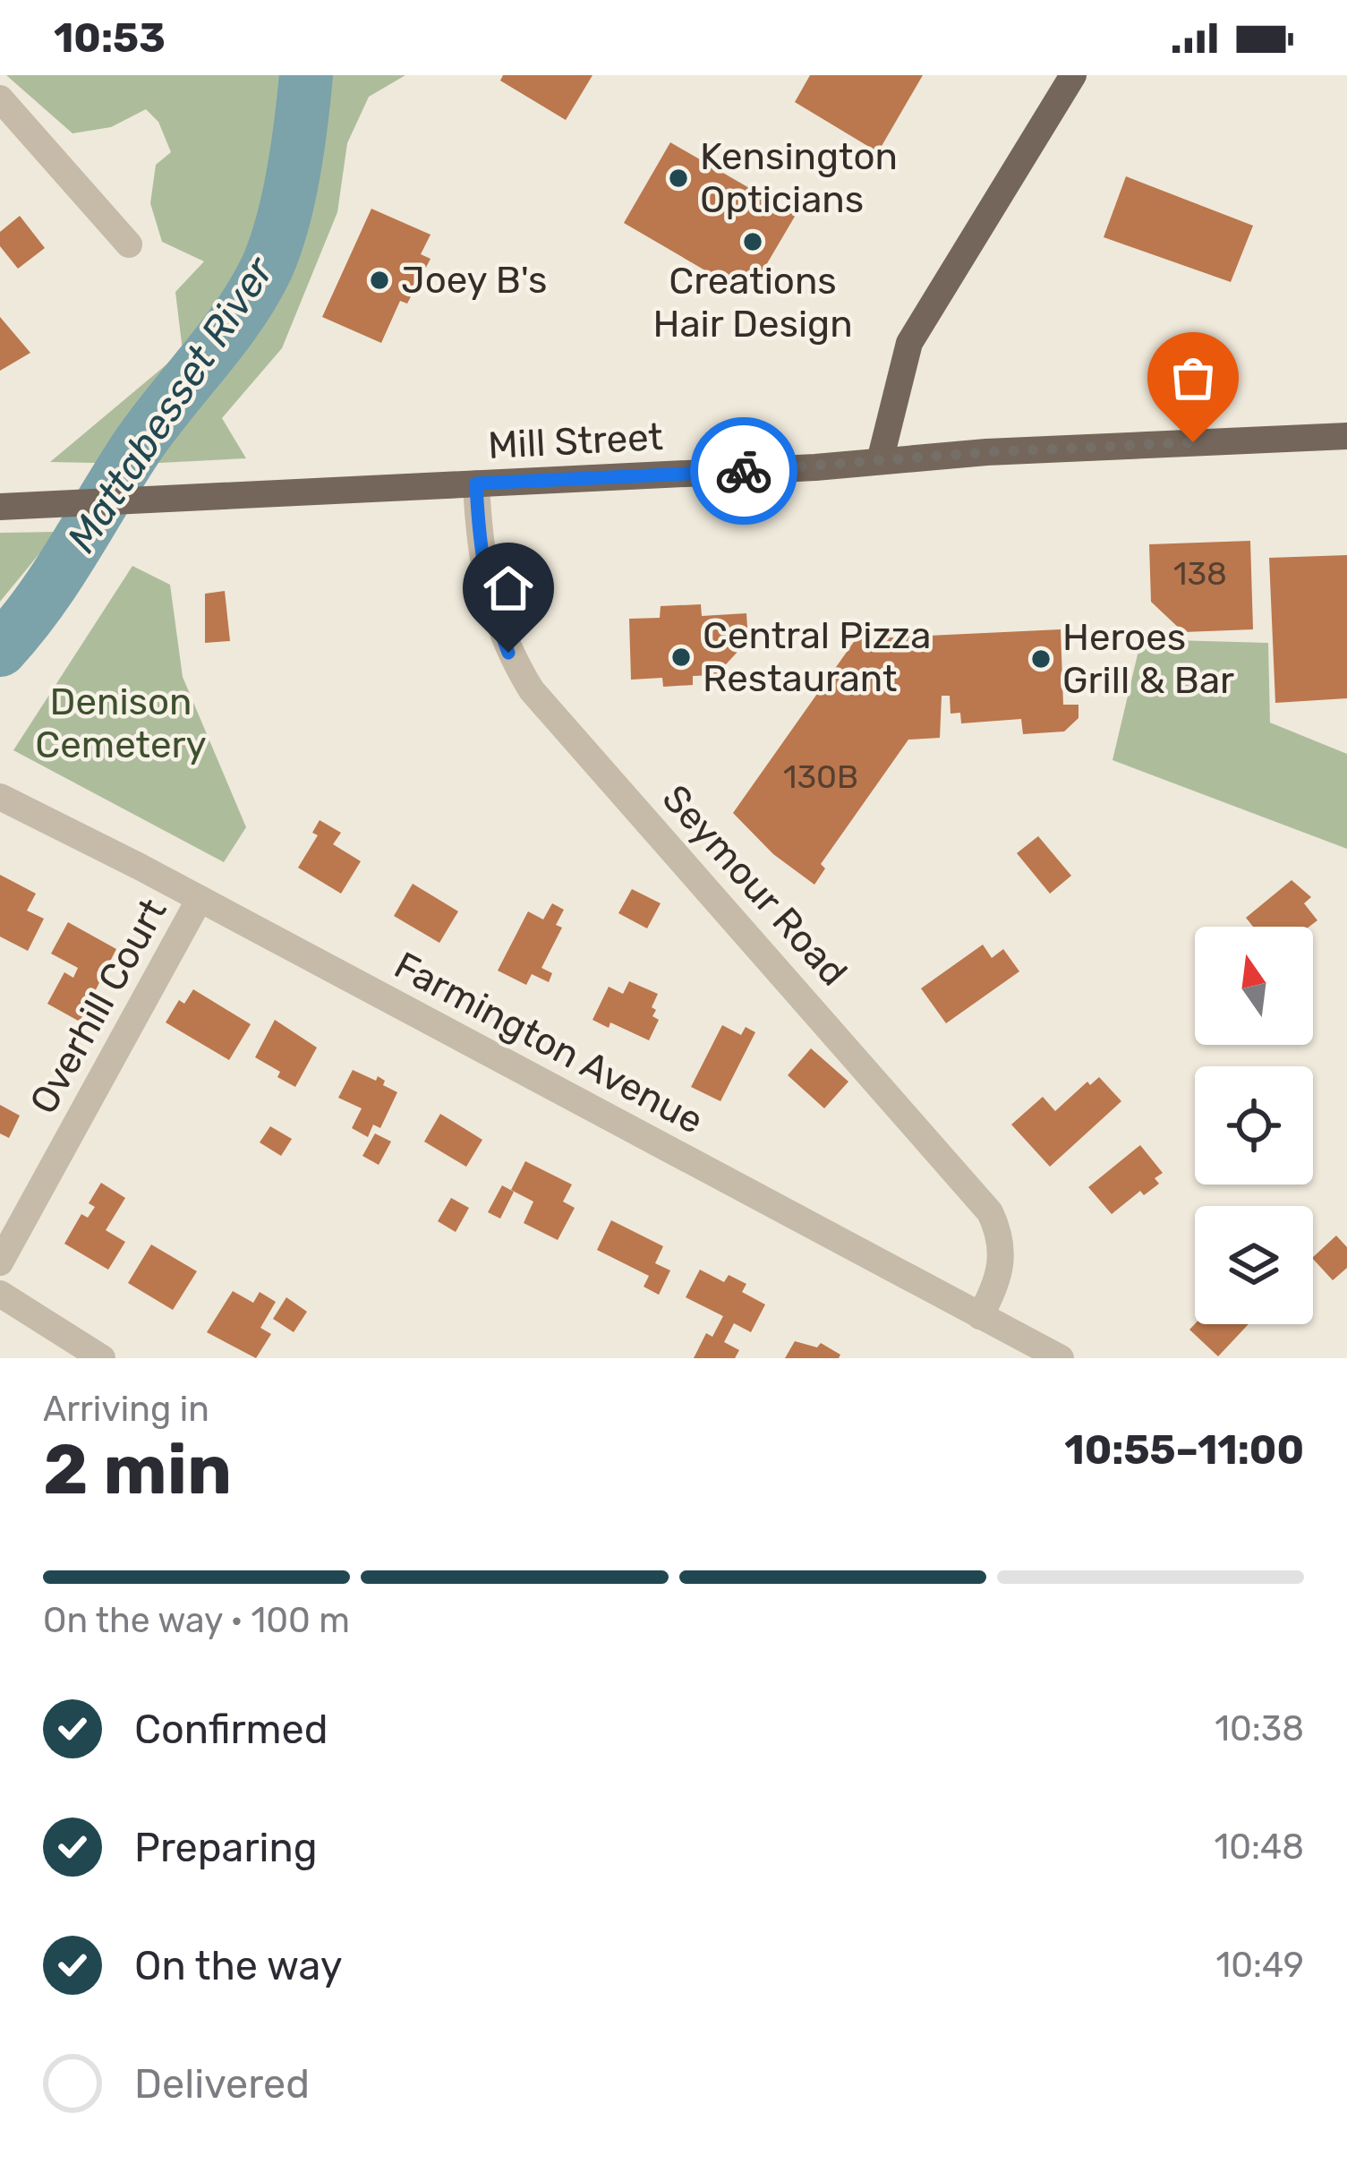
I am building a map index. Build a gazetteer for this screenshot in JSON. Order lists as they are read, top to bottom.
{
  "streets": {
    "main road": ["Mill Street"],
    "street": ["Seymour Road", "Overhill Court", "Farmington Avenue"]
  },
  "crossings": [
    ["Mill Street", "Seymour Road"],
    ["Seymour Road", "Farmington Avenue"],
    ["Overhill Court", "Farmington Avenue"]
  ],
  "water": ["Mattabesset River"],
  "parks": ["Denison Cemetery"],
  "places": [
    "Kensington Opticians",
    "Creations Hair Design",
    "Joey B's",
    "Central Pizza Restaurant",
    "Heroes Grill & Bar"
  ],
  "house_numbers": ["138", "130B"],
  "north": "top",
  "page": {
    "status": "10:53",
    "heading": ["2 min", "Arriving in", "10:55–11:00"],
    "bar": "On the way · 100 m",
    "list": [
      ["Confirmed", "10:38"],
      ["Preparing", "10:48"],
      ["On the way", "10:49"],
      "Delivered"
    ]
  }
}
